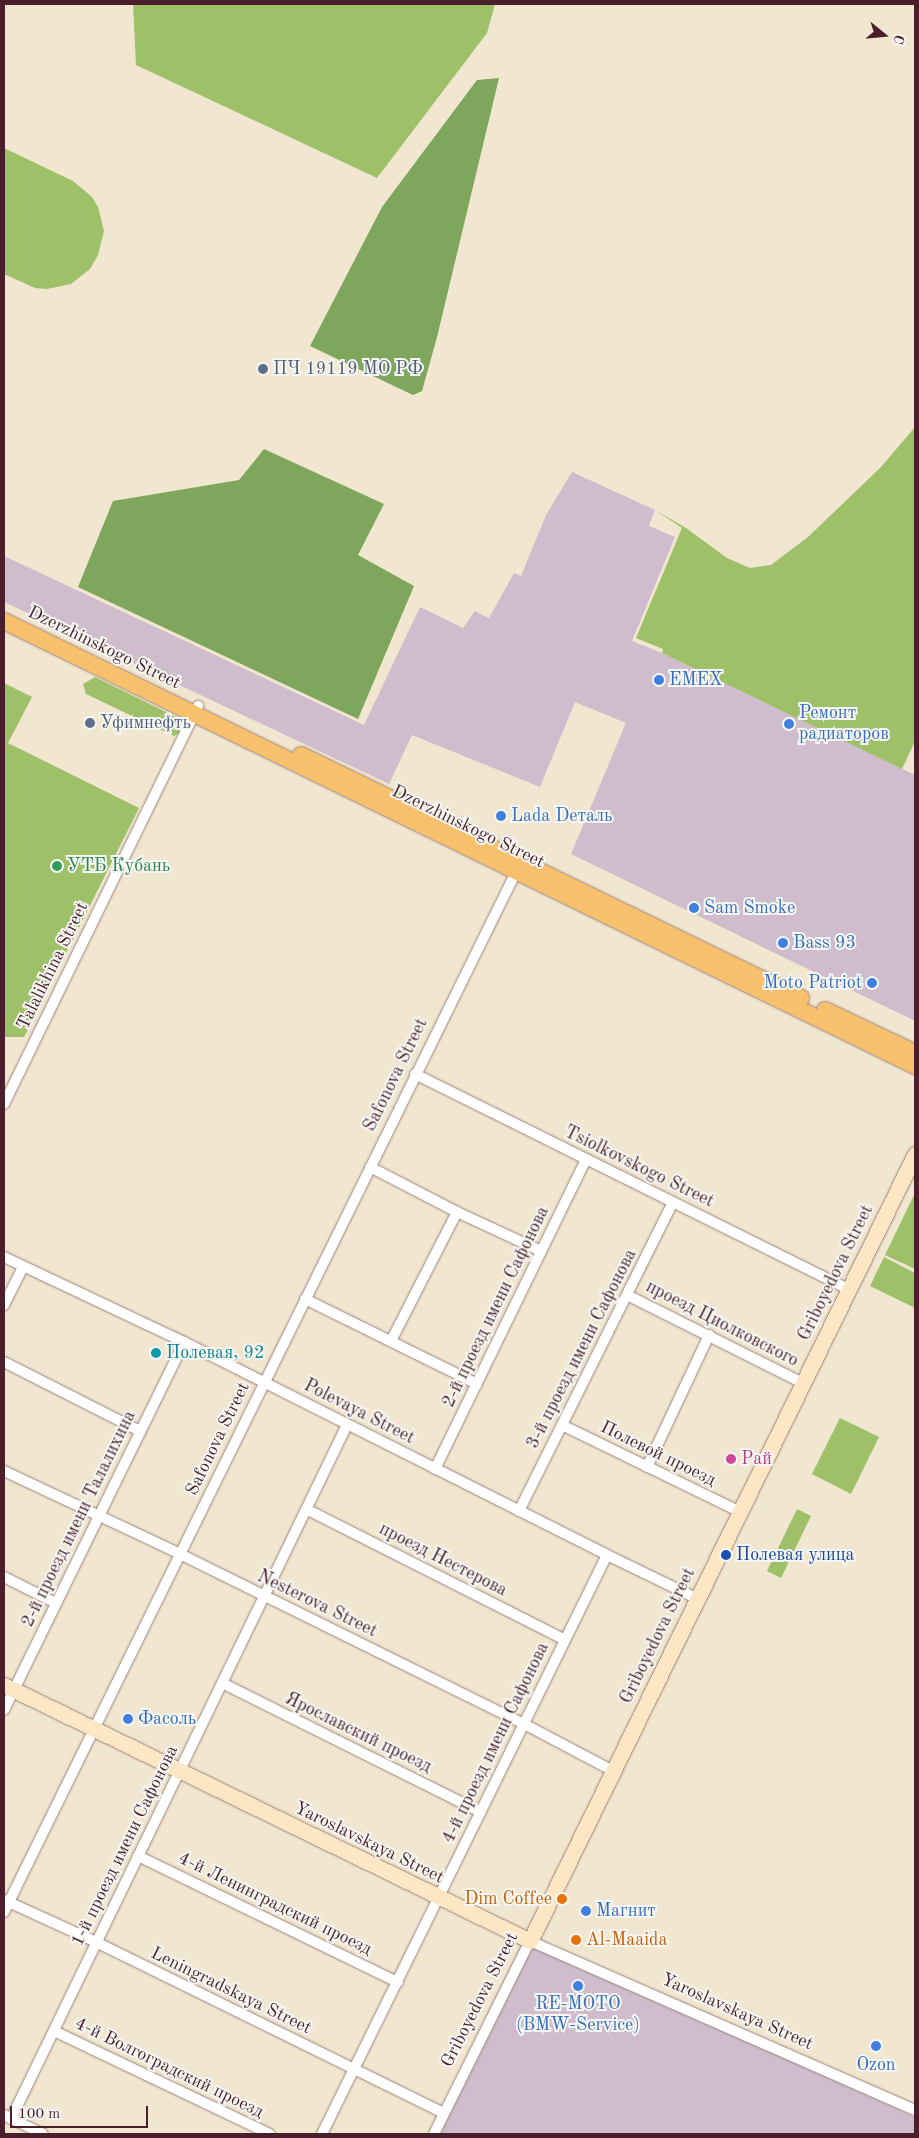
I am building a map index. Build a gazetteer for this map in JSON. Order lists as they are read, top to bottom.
{
  "streets": {
    "main road": ["Dzerzhinskogo Street"],
    "street": [
      "Talalikhina Street",
      "Safonova Street",
      "Tsiolkovskogo Street",
      "Griboyedova Street",
      "2-й проезд имени Сафонова",
      "проезд Циолковского",
      "3-й проезд имени Сафонова",
      "Polevaya Street",
      "Полевой проезд",
      "2-й проезд имени Талалихина",
      "проезд Нестерова",
      "Nesterova Street",
      "Ярославский проезд",
      "4-й проезд имени Сафонова",
      "Yaroslavskaya Street",
      "1-й проезд имени Сафонова",
      "4-й Ленинградский проезд",
      "Leningradskaya Street",
      "4-й Волгоградский проезд"
    ]
  },
  "crossings": [
    ["Dzerzhinskogo Street", "Talalikhina Street"],
    ["Dzerzhinskogo Street", "Safonova Street"],
    ["Safonova Street", "Tsiolkovskogo Street"],
    ["Safonova Street", "Polevaya Street"],
    ["Safonova Street", "Nesterova Street"],
    ["Safonova Street", "Yaroslavskaya Street"],
    ["Safonova Street", "Leningradskaya Street"],
    ["Tsiolkovskogo Street", "Griboyedova Street"],
    ["Tsiolkovskogo Street", "2-й проезд имени Сафонова"],
    ["Tsiolkovskogo Street", "3-й проезд имени Сафонова"],
    ["Griboyedova Street", "проезд Циолковского"],
    ["Griboyedova Street", "Polevaya Street"],
    ["Griboyedova Street", "Полевой проезд"],
    ["Griboyedova Street", "Nesterova Street"],
    ["Griboyedova Street", "Yaroslavskaya Street"],
    ["Griboyedova Street", "Leningradskaya Street"],
    ["2-й проезд имени Сафонова", "Polevaya Street"],
    ["проезд Циолковского", "3-й проезд имени Сафонова"],
    ["3-й проезд имени Сафонова", "Polevaya Street"],
    ["3-й проезд имени Сафонова", "Полевой проезд"],
    ["Polevaya Street", "2-й проезд имени Талалихина"],
    ["Polevaya Street", "4-й проезд имени Сафонова"],
    ["Polevaya Street", "1-й проезд имени Сафонова"],
    ["2-й проезд имени Талалихина", "Nesterova Street"],
    ["2-й проезд имени Талалихина", "Yaroslavskaya Street"],
    ["проезд Нестерова", "4-й проезд имени Сафонова"],
    ["проезд Нестерова", "1-й проезд имени Сафонова"],
    ["Nesterova Street", "4-й проезд имени Сафонова"],
    ["Nesterova Street", "1-й проезд имени Сафонова"],
    ["Ярославский проезд", "4-й проезд имени Сафонова"],
    ["Ярославский проезд", "1-й проезд имени Сафонова"],
    ["4-й проезд имени Сафонова", "Yaroslavskaya Street"],
    ["4-й проезд имени Сафонова", "4-й Ленинградский проезд"],
    ["4-й проезд имени Сафонова", "Leningradskaya Street"],
    ["Yaroslavskaya Street", "1-й проезд имени Сафонова"],
    ["1-й проезд имени Сафонова", "4-й Ленинградский проезд"],
    ["1-й проезд имени Сафонова", "Leningradskaya Street"],
    ["1-й проезд имени Сафонова", "4-й Волгоградский проезд"]
  ],
  "places": [
    "ПЧ 19119 МО РФ",
    "EMEX",
    "Уфимнефть",
    "Ремонт радиаторов",
    "Lada Dеталь",
    "УТБ Кубань",
    "Sam Smoke",
    "Bass 93",
    "Moto Patriot",
    "Полевая, 92",
    "Рай",
    "Полевая улица",
    "Фасоль",
    "Dim Coffee",
    "Магнит",
    "Al-Maaida",
    "RE-MOTO (BMW-Service)",
    "Ozon"
  ],
  "scale_bar": "100 m",
  "north": "right"
}
